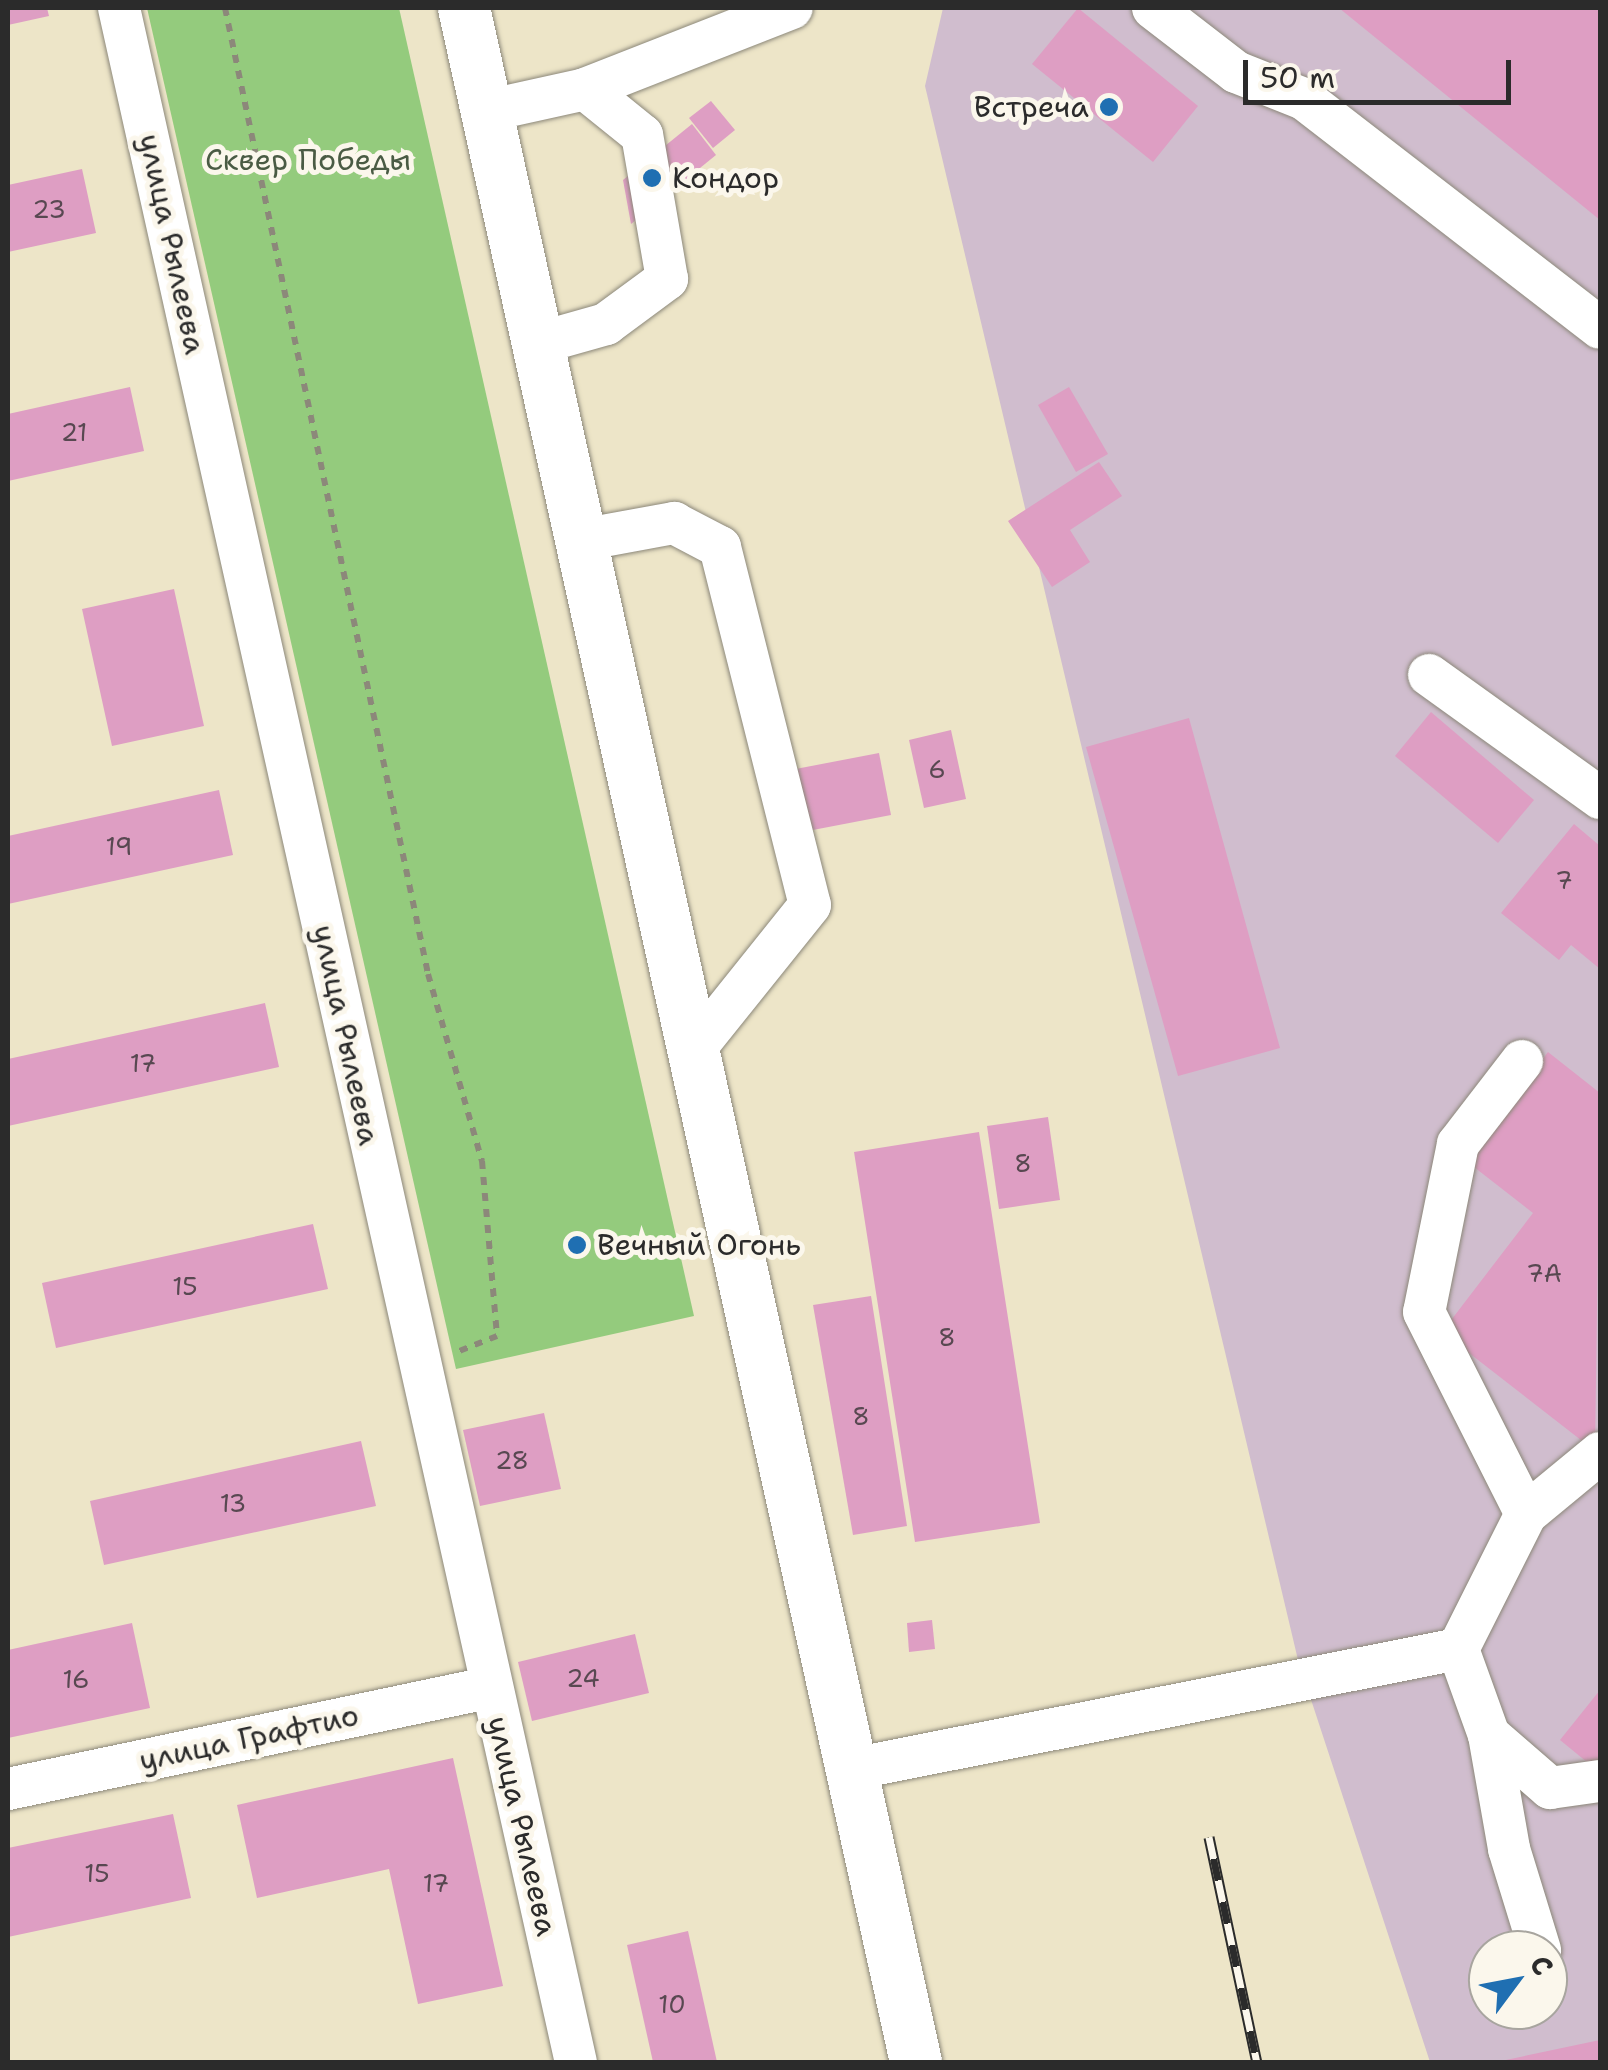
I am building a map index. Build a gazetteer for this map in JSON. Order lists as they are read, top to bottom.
{
  "streets": {
    "street": ["улица Рылеева", "улица Графтио"]
  },
  "crossings": [
    ["улица Рылеева", "улица Графтио"]
  ],
  "parks": ["Сквер Победы"],
  "places": ["Встреча", "Кондор", "Вечный Огонь"],
  "house_numbers": [
    "23",
    "21",
    "6",
    "19",
    "7",
    "17",
    "8",
    "7А",
    "15",
    "8",
    "8",
    "28",
    "13",
    "24",
    "16",
    "15",
    "17",
    "10"
  ],
  "scale_bar": "50 m",
  "north": "top right"
}
